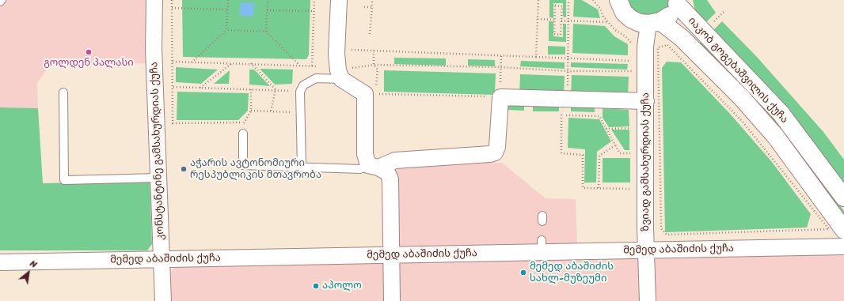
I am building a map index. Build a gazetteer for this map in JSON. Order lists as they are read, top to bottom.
{
  "streets": {
    "main road": ["იაკობ გოგებაშვილის ქუჩა"],
    "street": ["კონსტანტინე გამსახურდიას ქუჩა", "ზვიად გამსახურდიას ქუჩა", "მემედ აბაშიძის ქუჩა"]
  },
  "crossings": [
    ["იაკობ გოგებაშვილის ქუჩა", "ზვიად გამსახურდიას ქუჩა"],
    ["კონსტანტინე გამსახურდიას ქუჩა", "მემედ აბაშიძის ქუჩა"],
    ["ზვიად გამსახურდიას ქუჩა", "მემედ აბაშიძის ქუჩა"]
  ],
  "places": [
    "გოლდენ პალასი",
    "აჭარის ავტონომიური რესპუბლიკის მთავრობა",
    "მემედ აბაშიძის სახლ-მუზეუმი",
    "აპოლო"
  ],
  "north": "top right"
}
